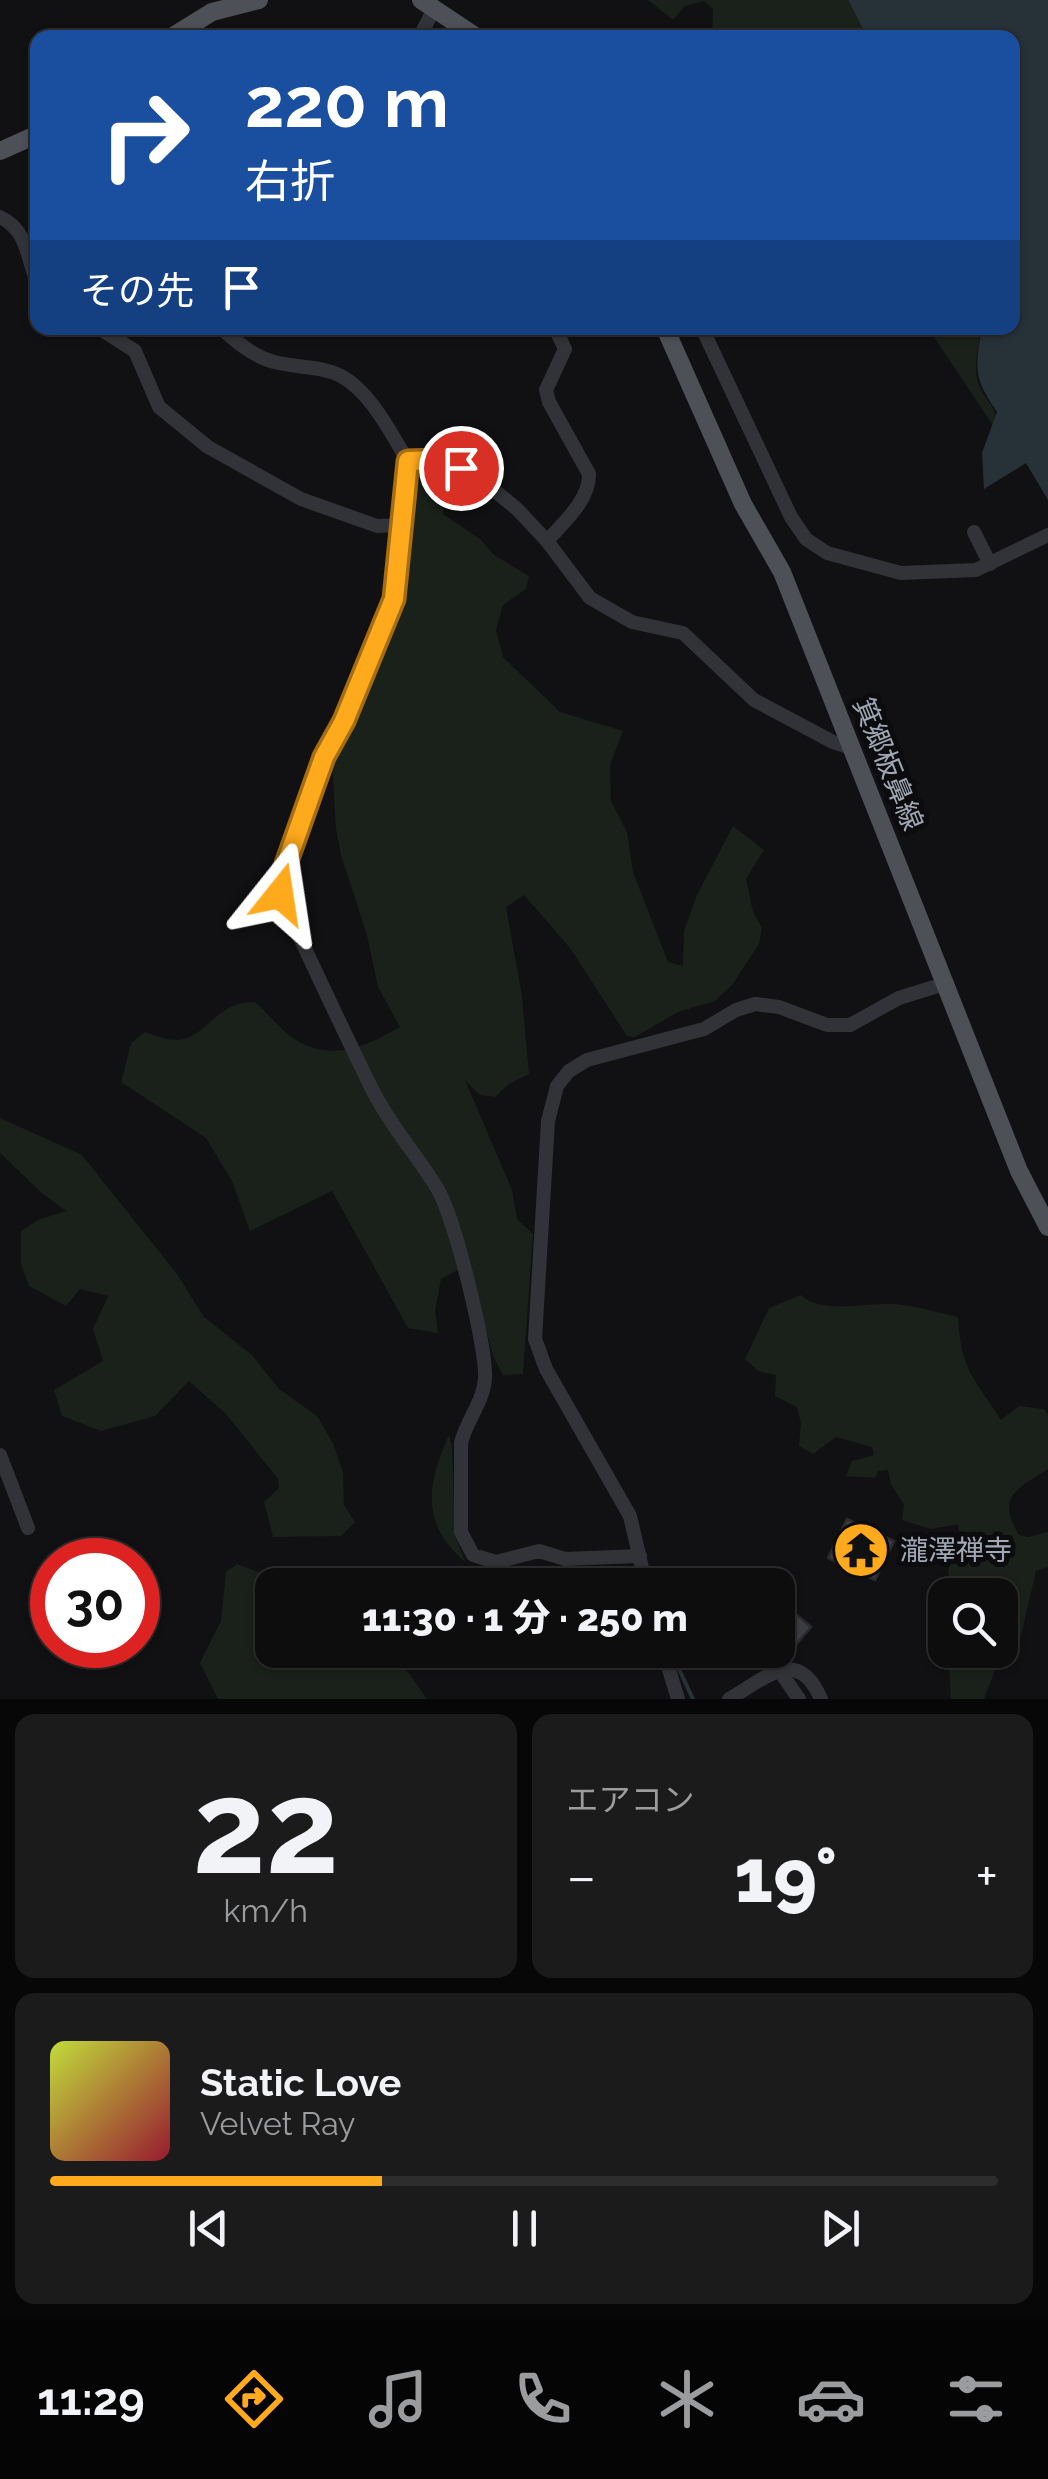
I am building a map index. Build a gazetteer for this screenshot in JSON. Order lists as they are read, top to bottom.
{
  "streets": {
    "main road": ["箕郷板鼻線"]
  },
  "places": {
    "temple": ["瀧澤禅寺"]
  },
  "page": {
    "turn": ["220 m", "右折"],
    "then": "その先",
    "limit": "30",
    "trip": "11:30 · 1 分 · 250 m",
    "tile": [
      ["22", "km/h"],
      "エアコン"
    ],
    "heat": ["−", "19°", "+"],
    "song": ["Static Love", "Velvet Ray"],
    "tabs": "11:29"
  }
}
